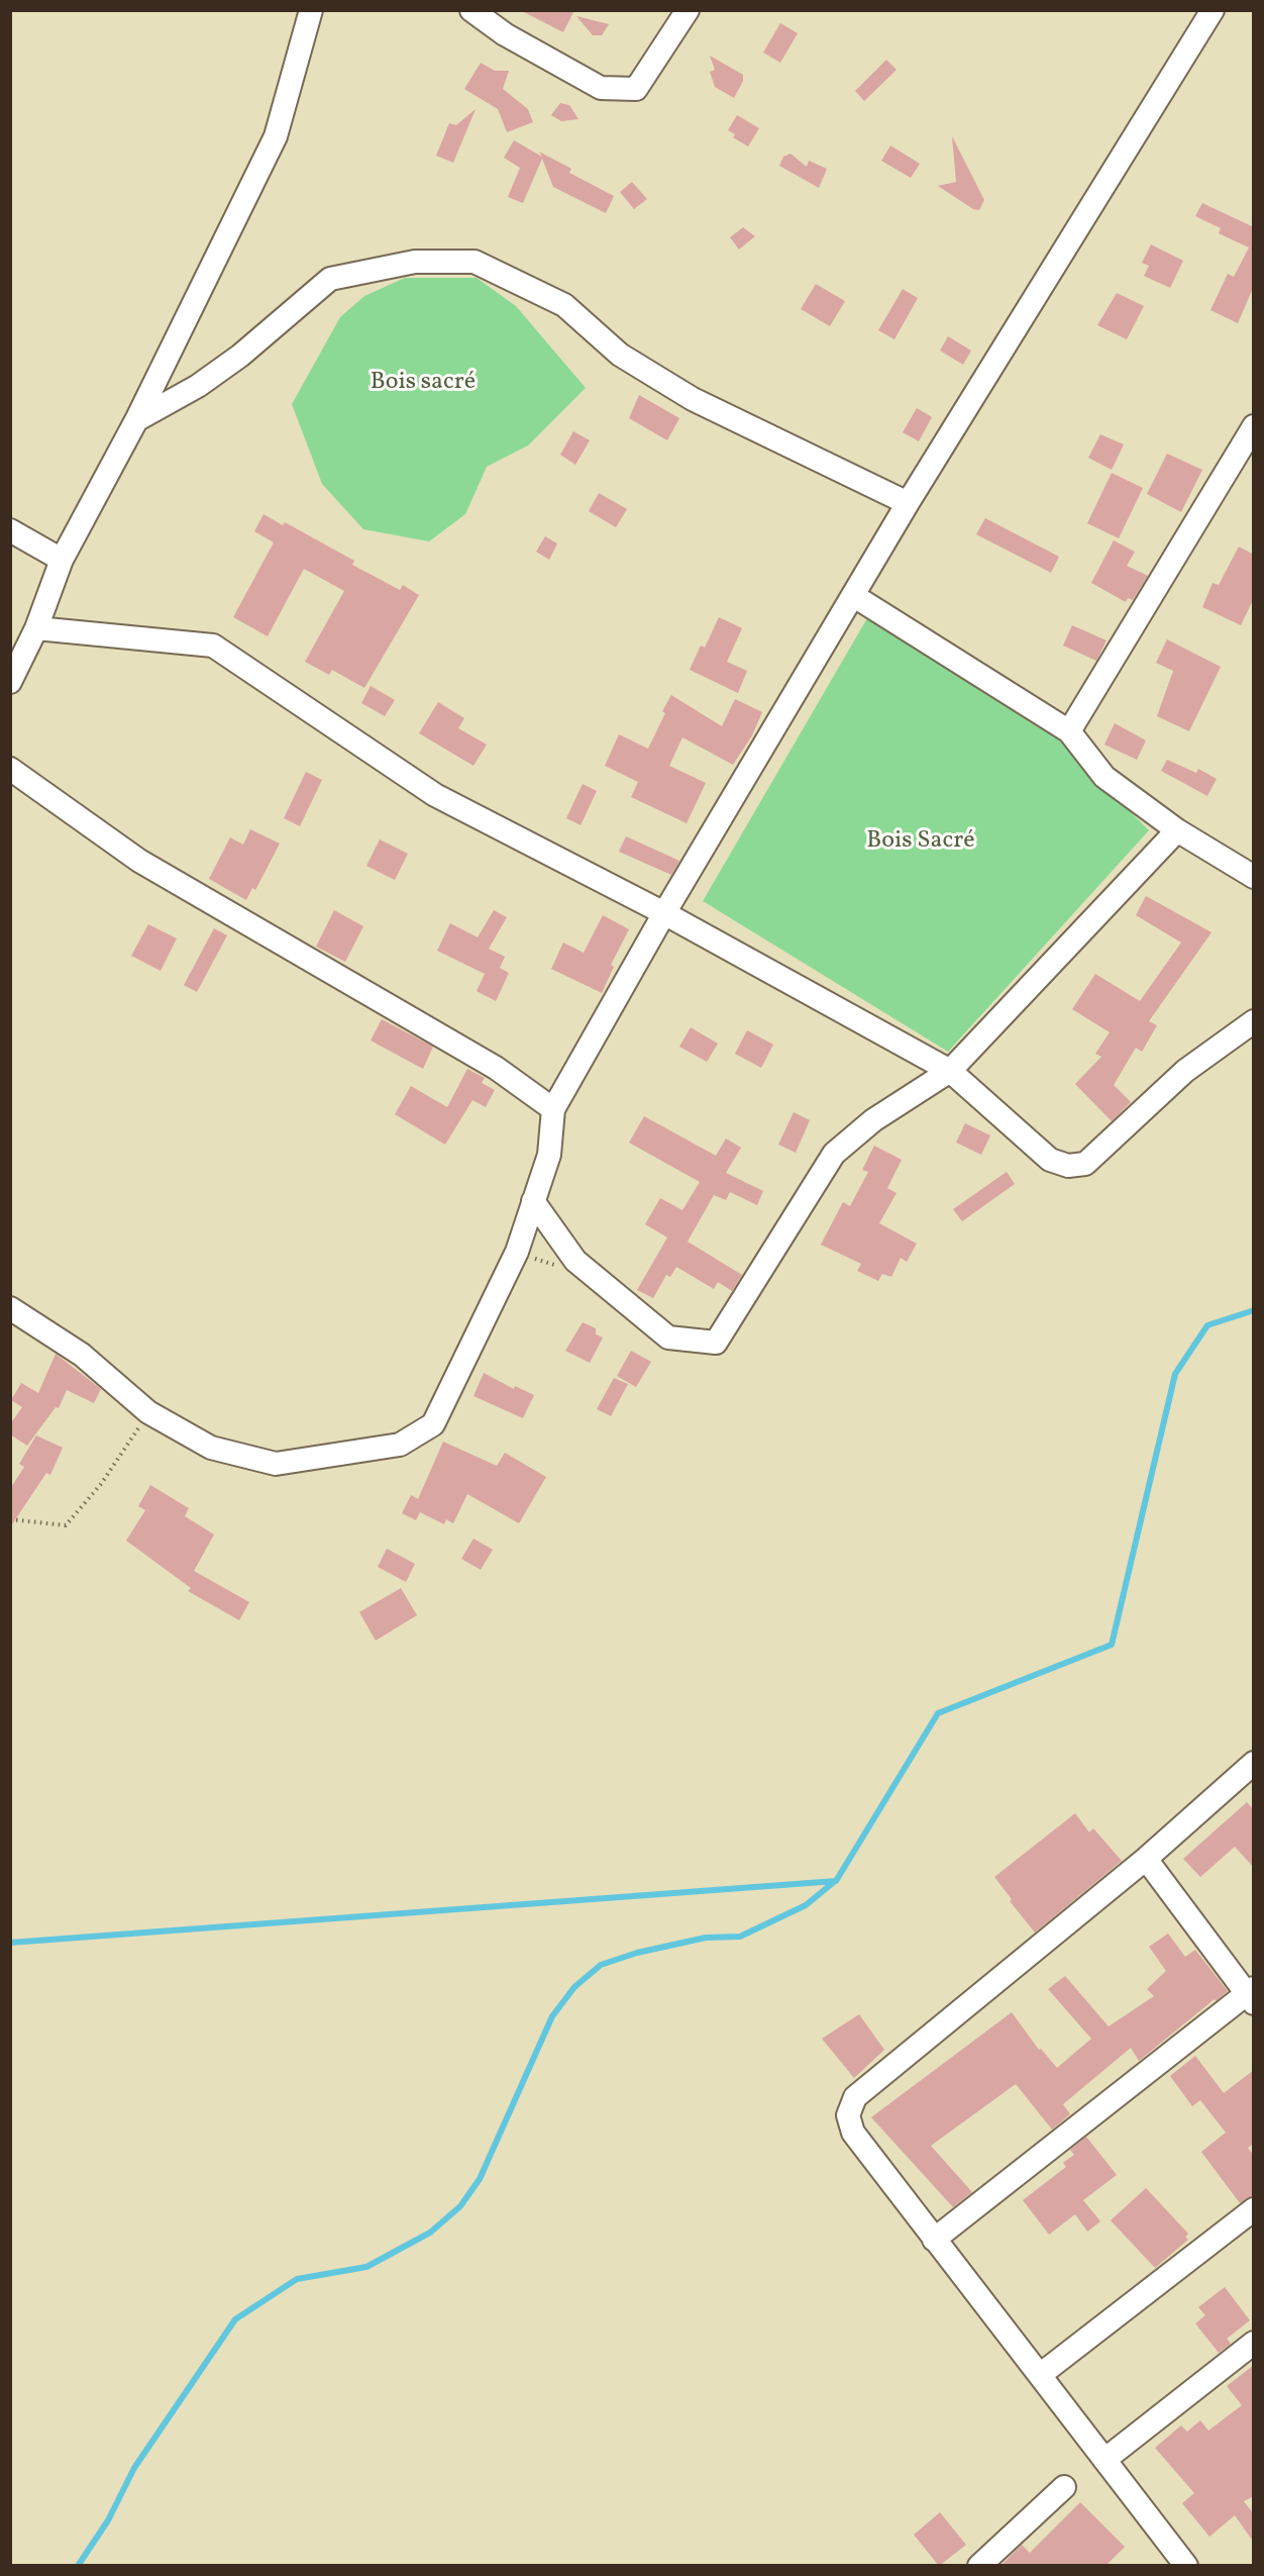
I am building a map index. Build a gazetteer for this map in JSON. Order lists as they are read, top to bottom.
{
  "parks": ["Bois sacré", "Bois Sacré"]
}
